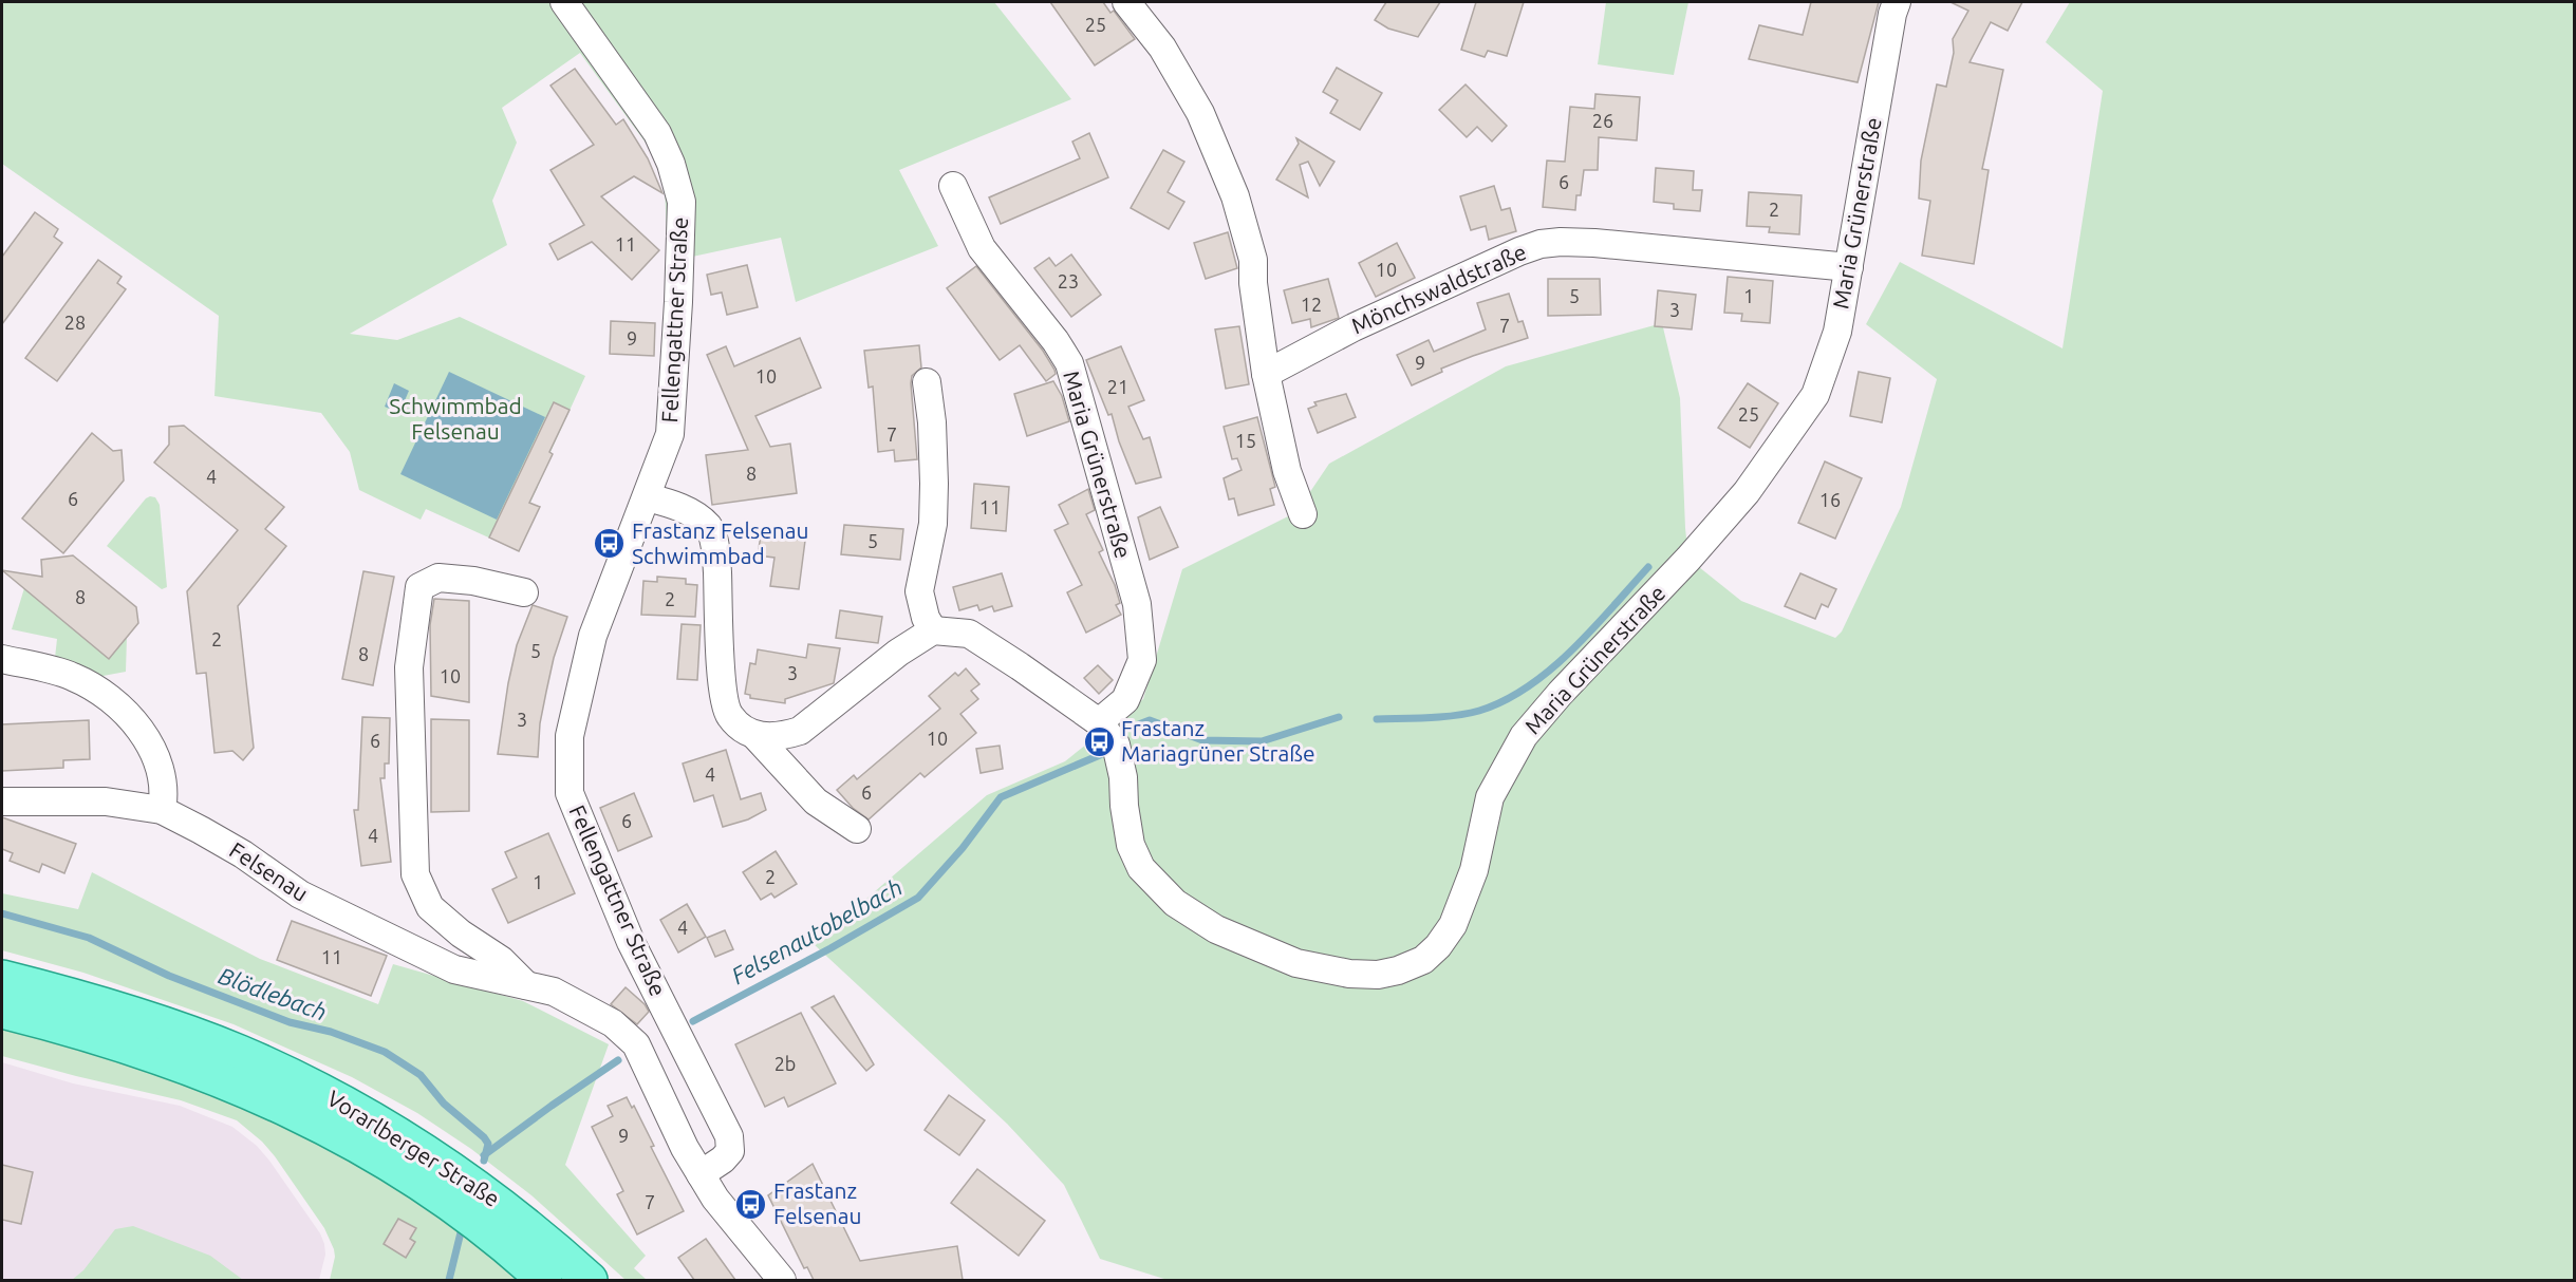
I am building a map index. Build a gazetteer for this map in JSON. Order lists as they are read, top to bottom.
{
  "streets": {
    "main road": ["Vorarlberger Straße"],
    "street": [
      "Maria Grünerstraße",
      "Mönchswaldstraße",
      "Fellengattner Straße",
      "Felsenau"
    ]
  },
  "crossings": [
    ["Maria Grünerstraße", "Mönchswaldstraße"],
    ["Fellengattner Straße", "Felsenau"]
  ],
  "water": ["Felsenautobelbach", "Blödlebach"],
  "parks": ["Schwimmbad Felsenau"],
  "places": {
    "bus stop": ["Frastanz Felsenau Schwimmbad", "Frastanz Mariagrüner Straße", "Frastanz Felsenau"]
  },
  "house_numbers": [
    "25",
    "26",
    "6",
    "2",
    "11",
    "10",
    "23",
    "5",
    "1",
    "12",
    "3",
    "28",
    "7",
    "9",
    "9",
    "10",
    "21",
    "25",
    "7",
    "15",
    "8",
    "4",
    "6",
    "16",
    "11",
    "5",
    "8",
    "2",
    "2",
    "5",
    "8",
    "3",
    "10",
    "3",
    "10",
    "6",
    "4",
    "6",
    "6",
    "4",
    "2",
    "1",
    "4",
    "11",
    "2b",
    "9",
    "7"
  ]
}
